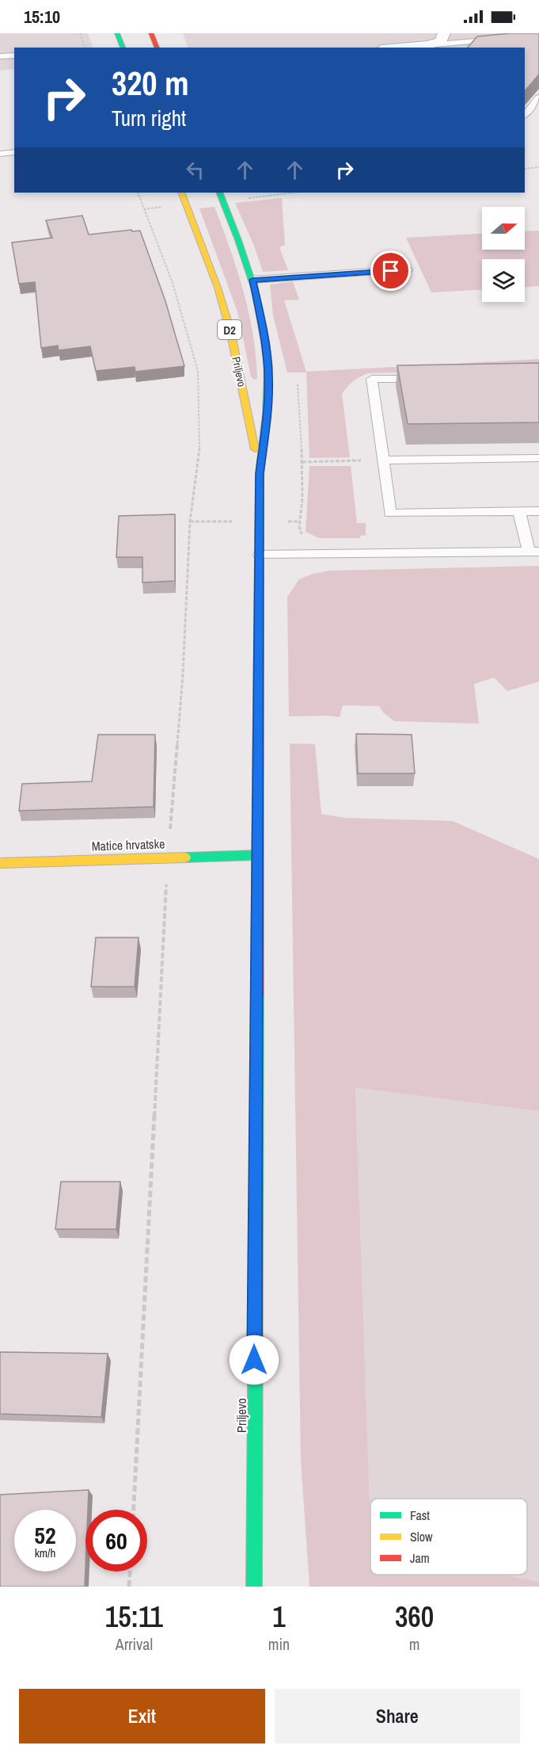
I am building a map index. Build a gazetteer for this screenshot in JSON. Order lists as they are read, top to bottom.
{
  "streets": {
    "main road": ["D2", "Priljevo", "Matice hrvatske"]
  },
  "crossings": [
    ["Priljevo", "Matice hrvatske"]
  ],
  "legend": ["Fast", "Slow", "Jam"],
  "north": "right",
  "page": {
    "status": "15:10",
    "turn": ["320 m", "Turn right"],
    "speed": "52 km/h",
    "limit": "60",
    "eta": [
      "15:11",
      "Arrival",
      "1",
      "min",
      "360",
      "m"
    ],
    "buttons": ["Exit", "Share"]
  }
}
